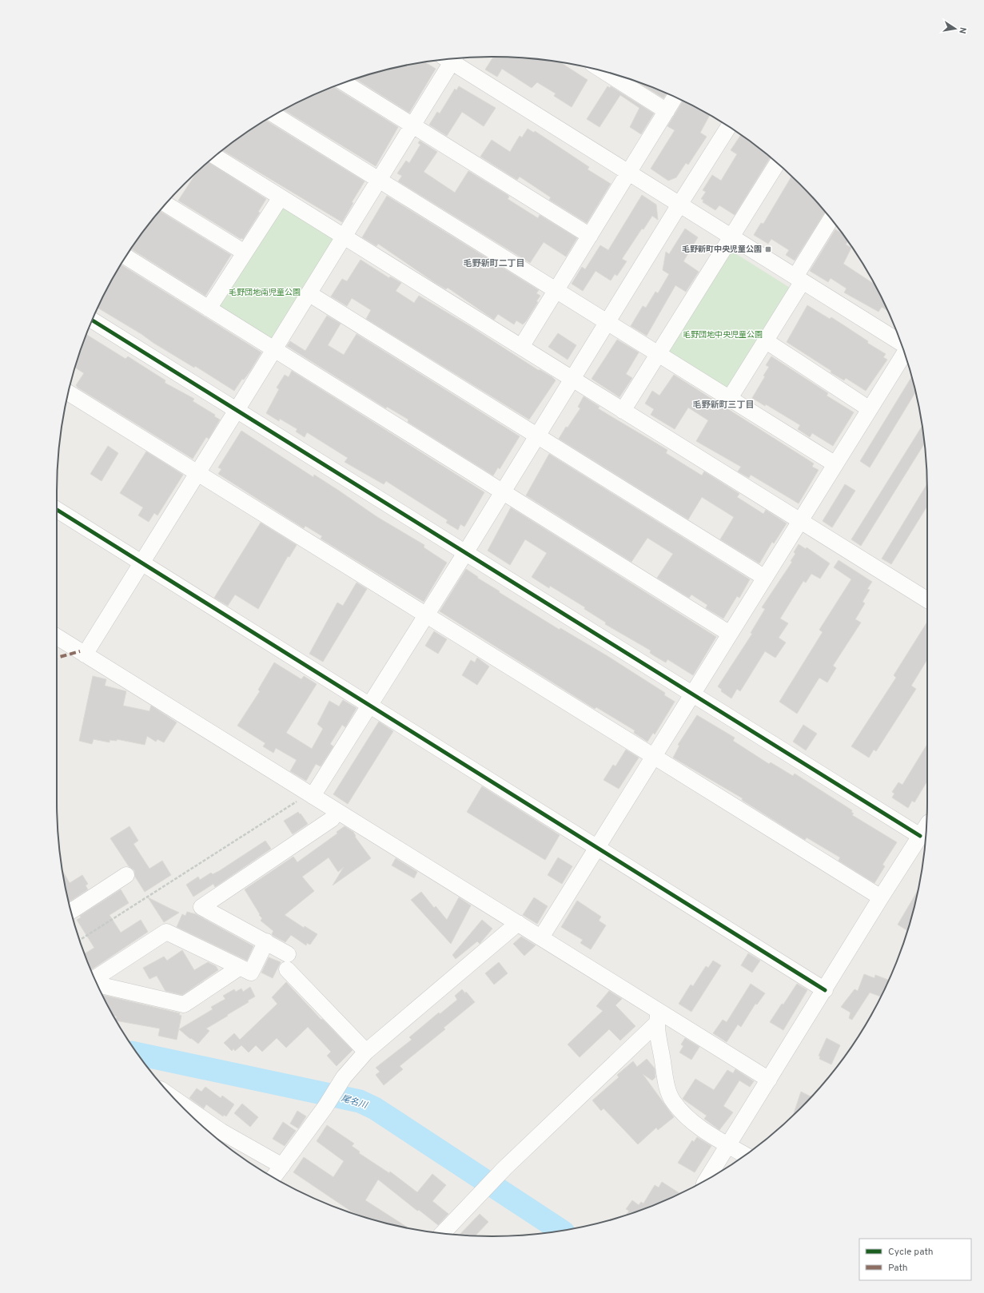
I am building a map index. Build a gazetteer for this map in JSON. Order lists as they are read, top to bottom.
{
  "districts": ["毛野新町二丁目", "毛野新町三丁目"],
  "water": ["尾名川"],
  "parks": ["毛野団地南児童公園", "毛野団地中央児童公園"],
  "places": {
    "transit": ["毛野新町中央児童公園"]
  },
  "legend": ["Cycle path", "Path"],
  "north": "right"
}
